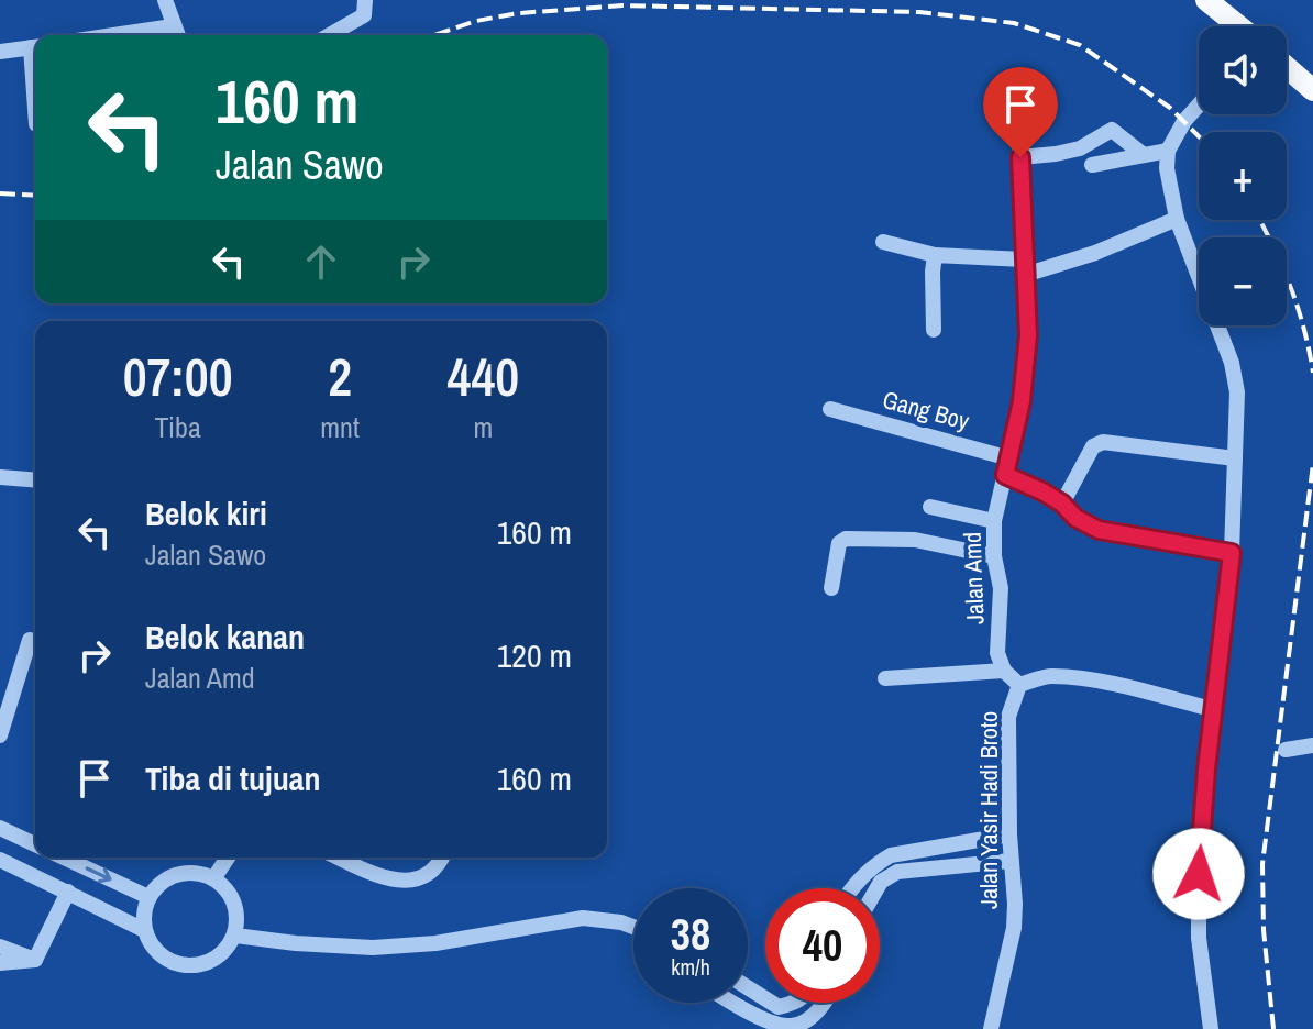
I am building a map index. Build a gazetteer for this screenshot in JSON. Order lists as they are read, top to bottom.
{
  "streets": {
    "street": ["Gang Boy", "Jalan Amd", "Jalan Yasir Hadi Broto"]
  },
  "crossings": [
    ["Gang Boy", "Jalan Amd"]
  ],
  "page": {
    "map_buttons": ["+", "−"],
    "turn": ["160 m", "Jalan Sawo"],
    "eta": [
      "07:00",
      "Tiba",
      "2",
      "mnt",
      "440",
      "m"
    ],
    "list": [
      {
        "name": "Belok kiri",
        "note": "Jalan Sawo",
        "value": "160 m"
      },
      {
        "name": "Belok kanan",
        "note": "Jalan Amd",
        "value": "120 m"
      },
      {
        "name": "Tiba di tujuan",
        "value": "160 m"
      }
    ],
    "speed": "38 km/h",
    "limit": "40"
  }
}
